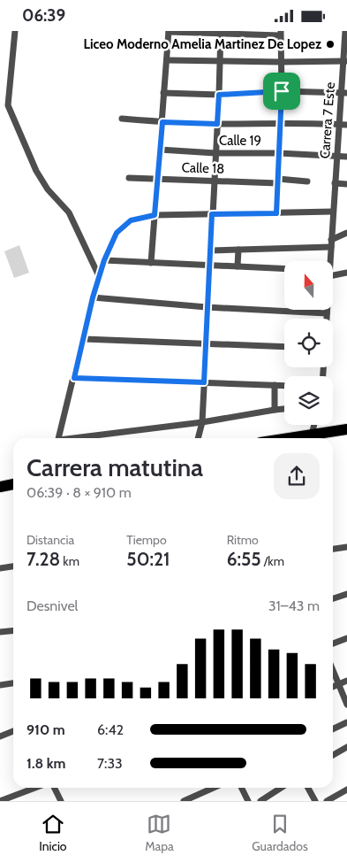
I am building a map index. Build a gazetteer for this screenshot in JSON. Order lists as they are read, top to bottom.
{
  "streets": {
    "street": ["Carrera 7 Este", "Calle 19", "Calle 18"]
  },
  "crossings": [
    ["Carrera 7 Este", "Calle 19"]
  ],
  "places": ["Liceo Moderno Amelia Martinez De Lopez"],
  "north": "top",
  "page": {
    "status": "06:39",
    "heading": ["Carrera matutina", "06:39 · 8 × 910 m"],
    "stats": [
      ["Distancia", "7.28 km"],
      ["Tiempo", "50:21"],
      ["Ritmo", "6:55 /km"]
    ],
    "chart": ["Desnivel", "31–43 m"],
    "list": [
      {
        "name": "910 m",
        "note": "6:42"
      },
      {
        "name": "1.8 km",
        "note": "7:33"
      }
    ],
    "tabs": ["Inicio", "Mapa", "Guardados"]
  }
}
